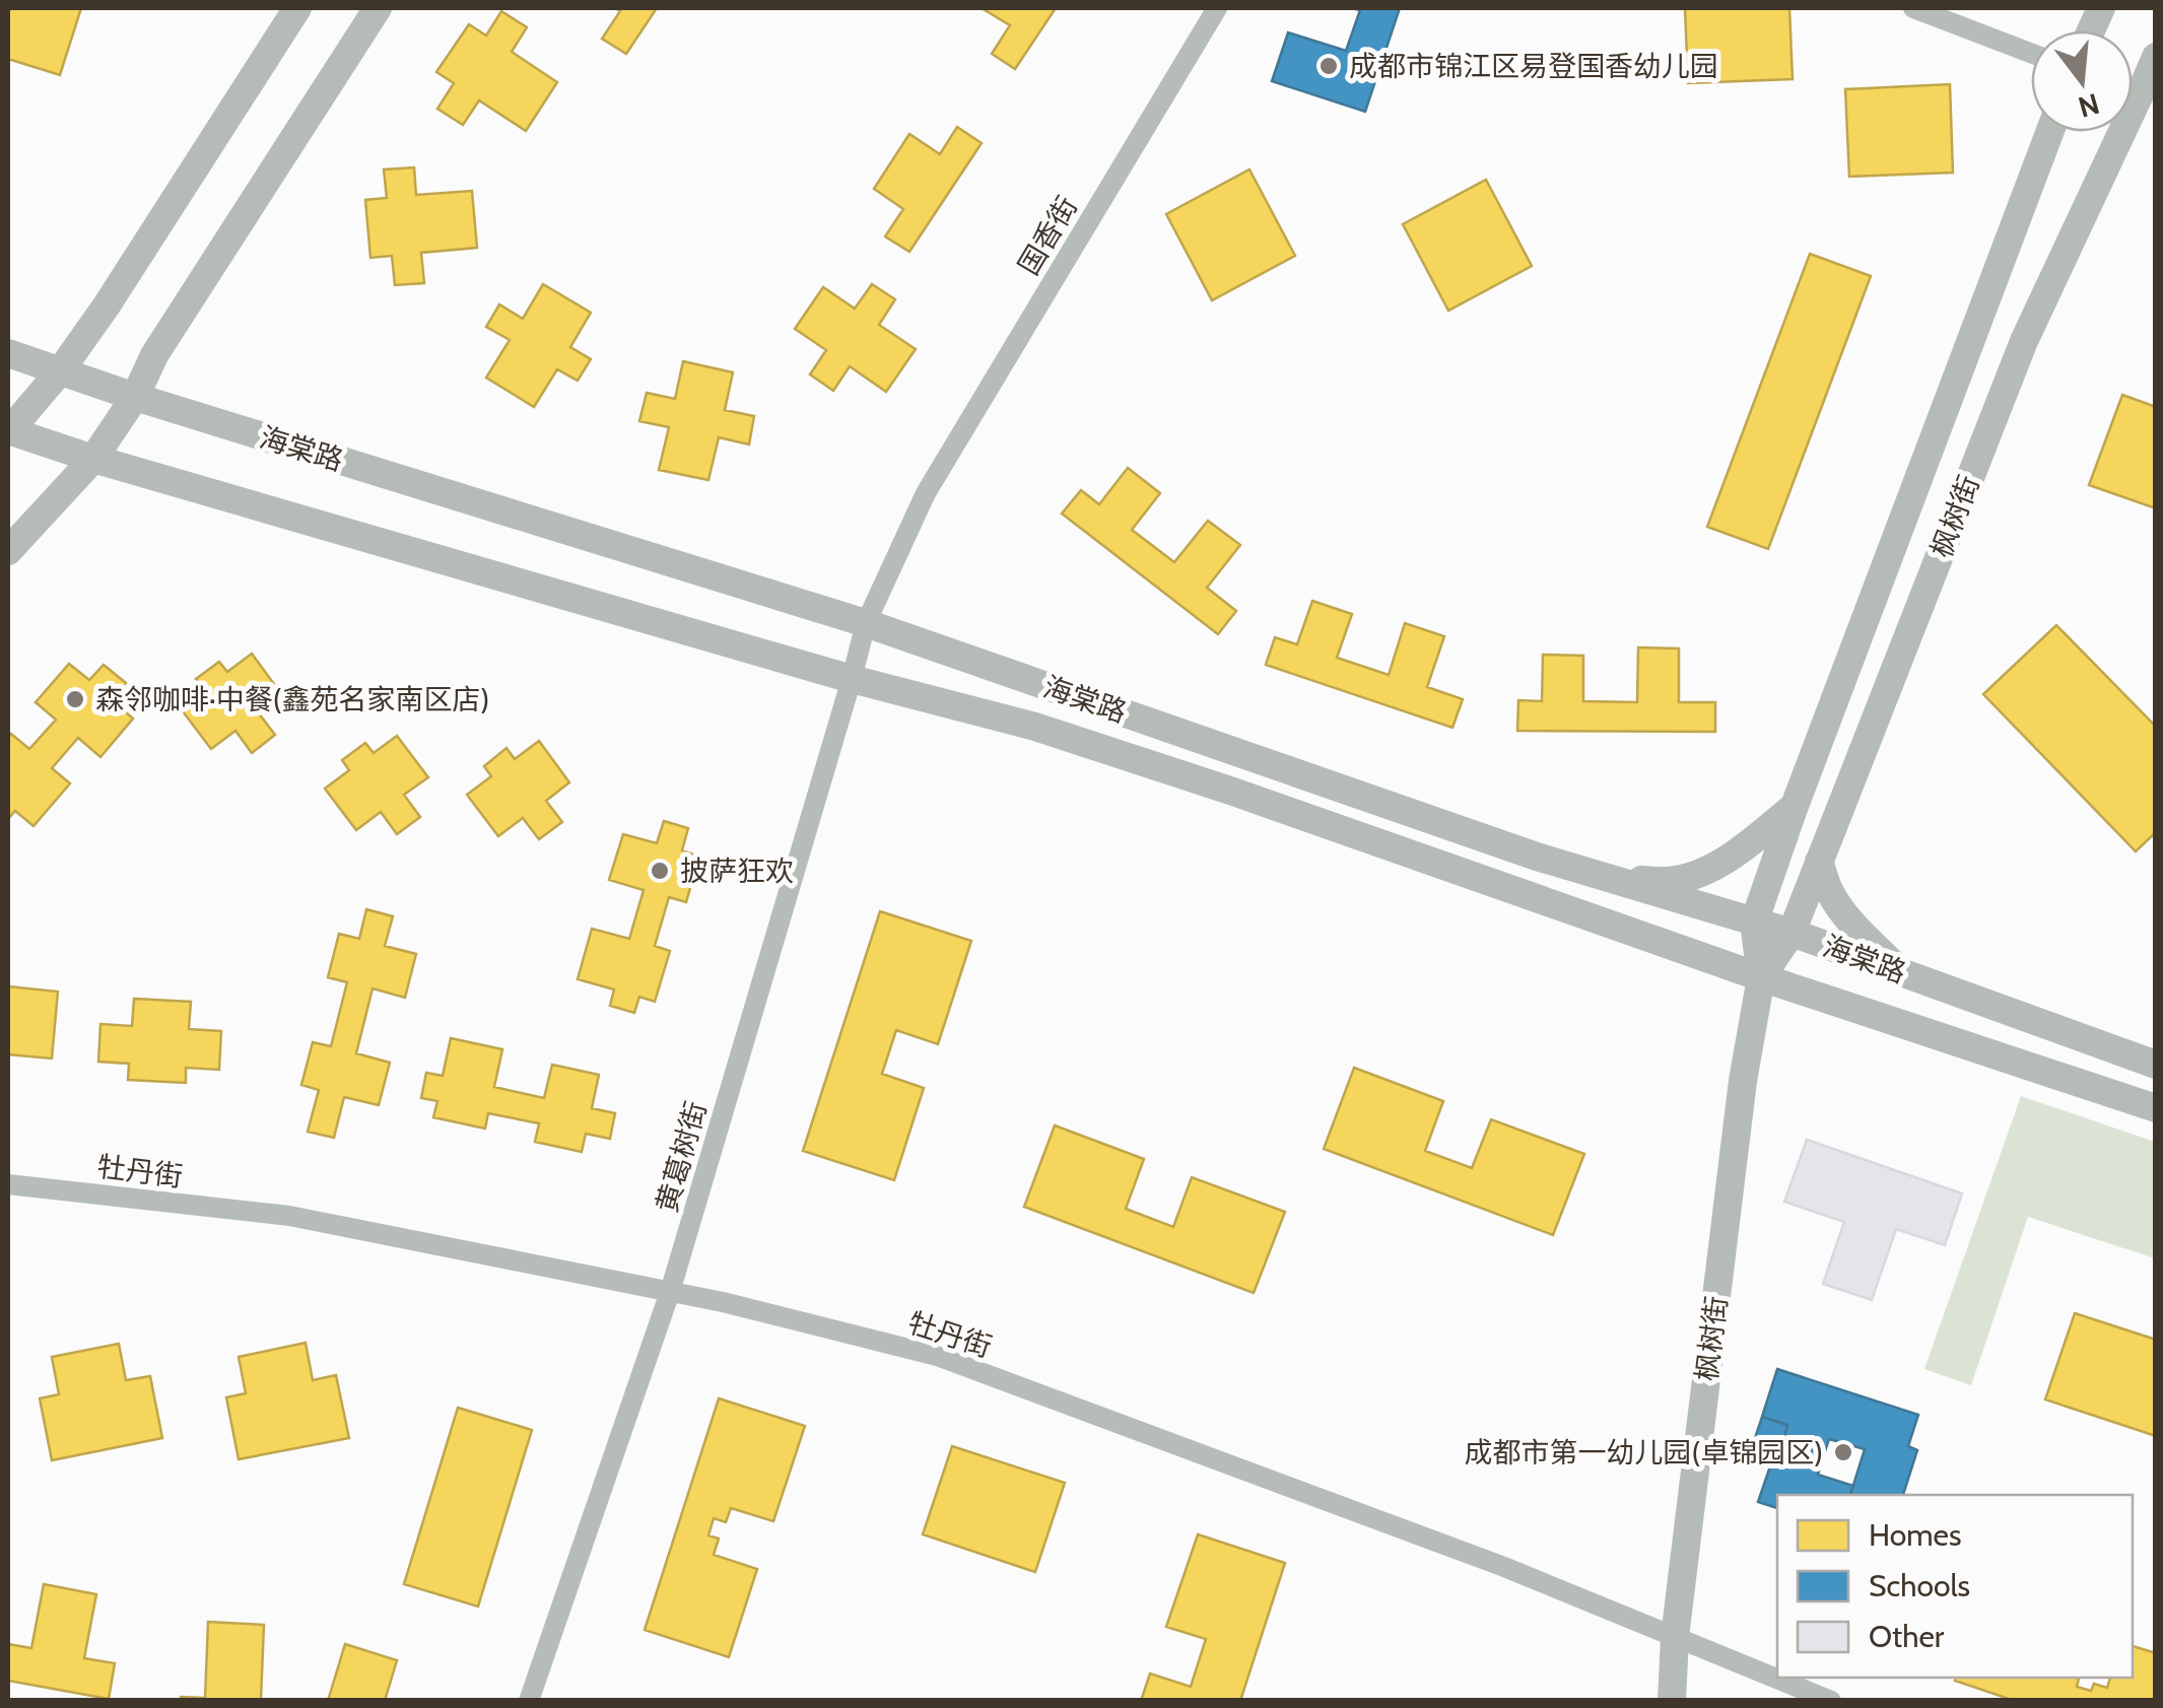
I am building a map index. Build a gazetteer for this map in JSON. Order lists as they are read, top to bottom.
{
  "streets": {
    "main road": ["海棠路", "枫树街"],
    "street": ["国香街", "黄葛树街", "牡丹街"]
  },
  "crossings": [
    ["国香街", "海棠路"],
    ["国香街", "黄葛树街"],
    ["海棠路", "枫树街"],
    ["海棠路", "黄葛树街"],
    ["枫树街", "牡丹街"],
    ["黄葛树街", "牡丹街"]
  ],
  "places": [
    "成都市锦江区易登国香幼儿园",
    "森邻咖啡·中餐(鑫苑名家南区店)",
    "披萨狂欢",
    "成都市第一幼儿园(卓锦园区)"
  ],
  "legend": ["Homes", "Schools", "Other"],
  "north": "bottom"
}
